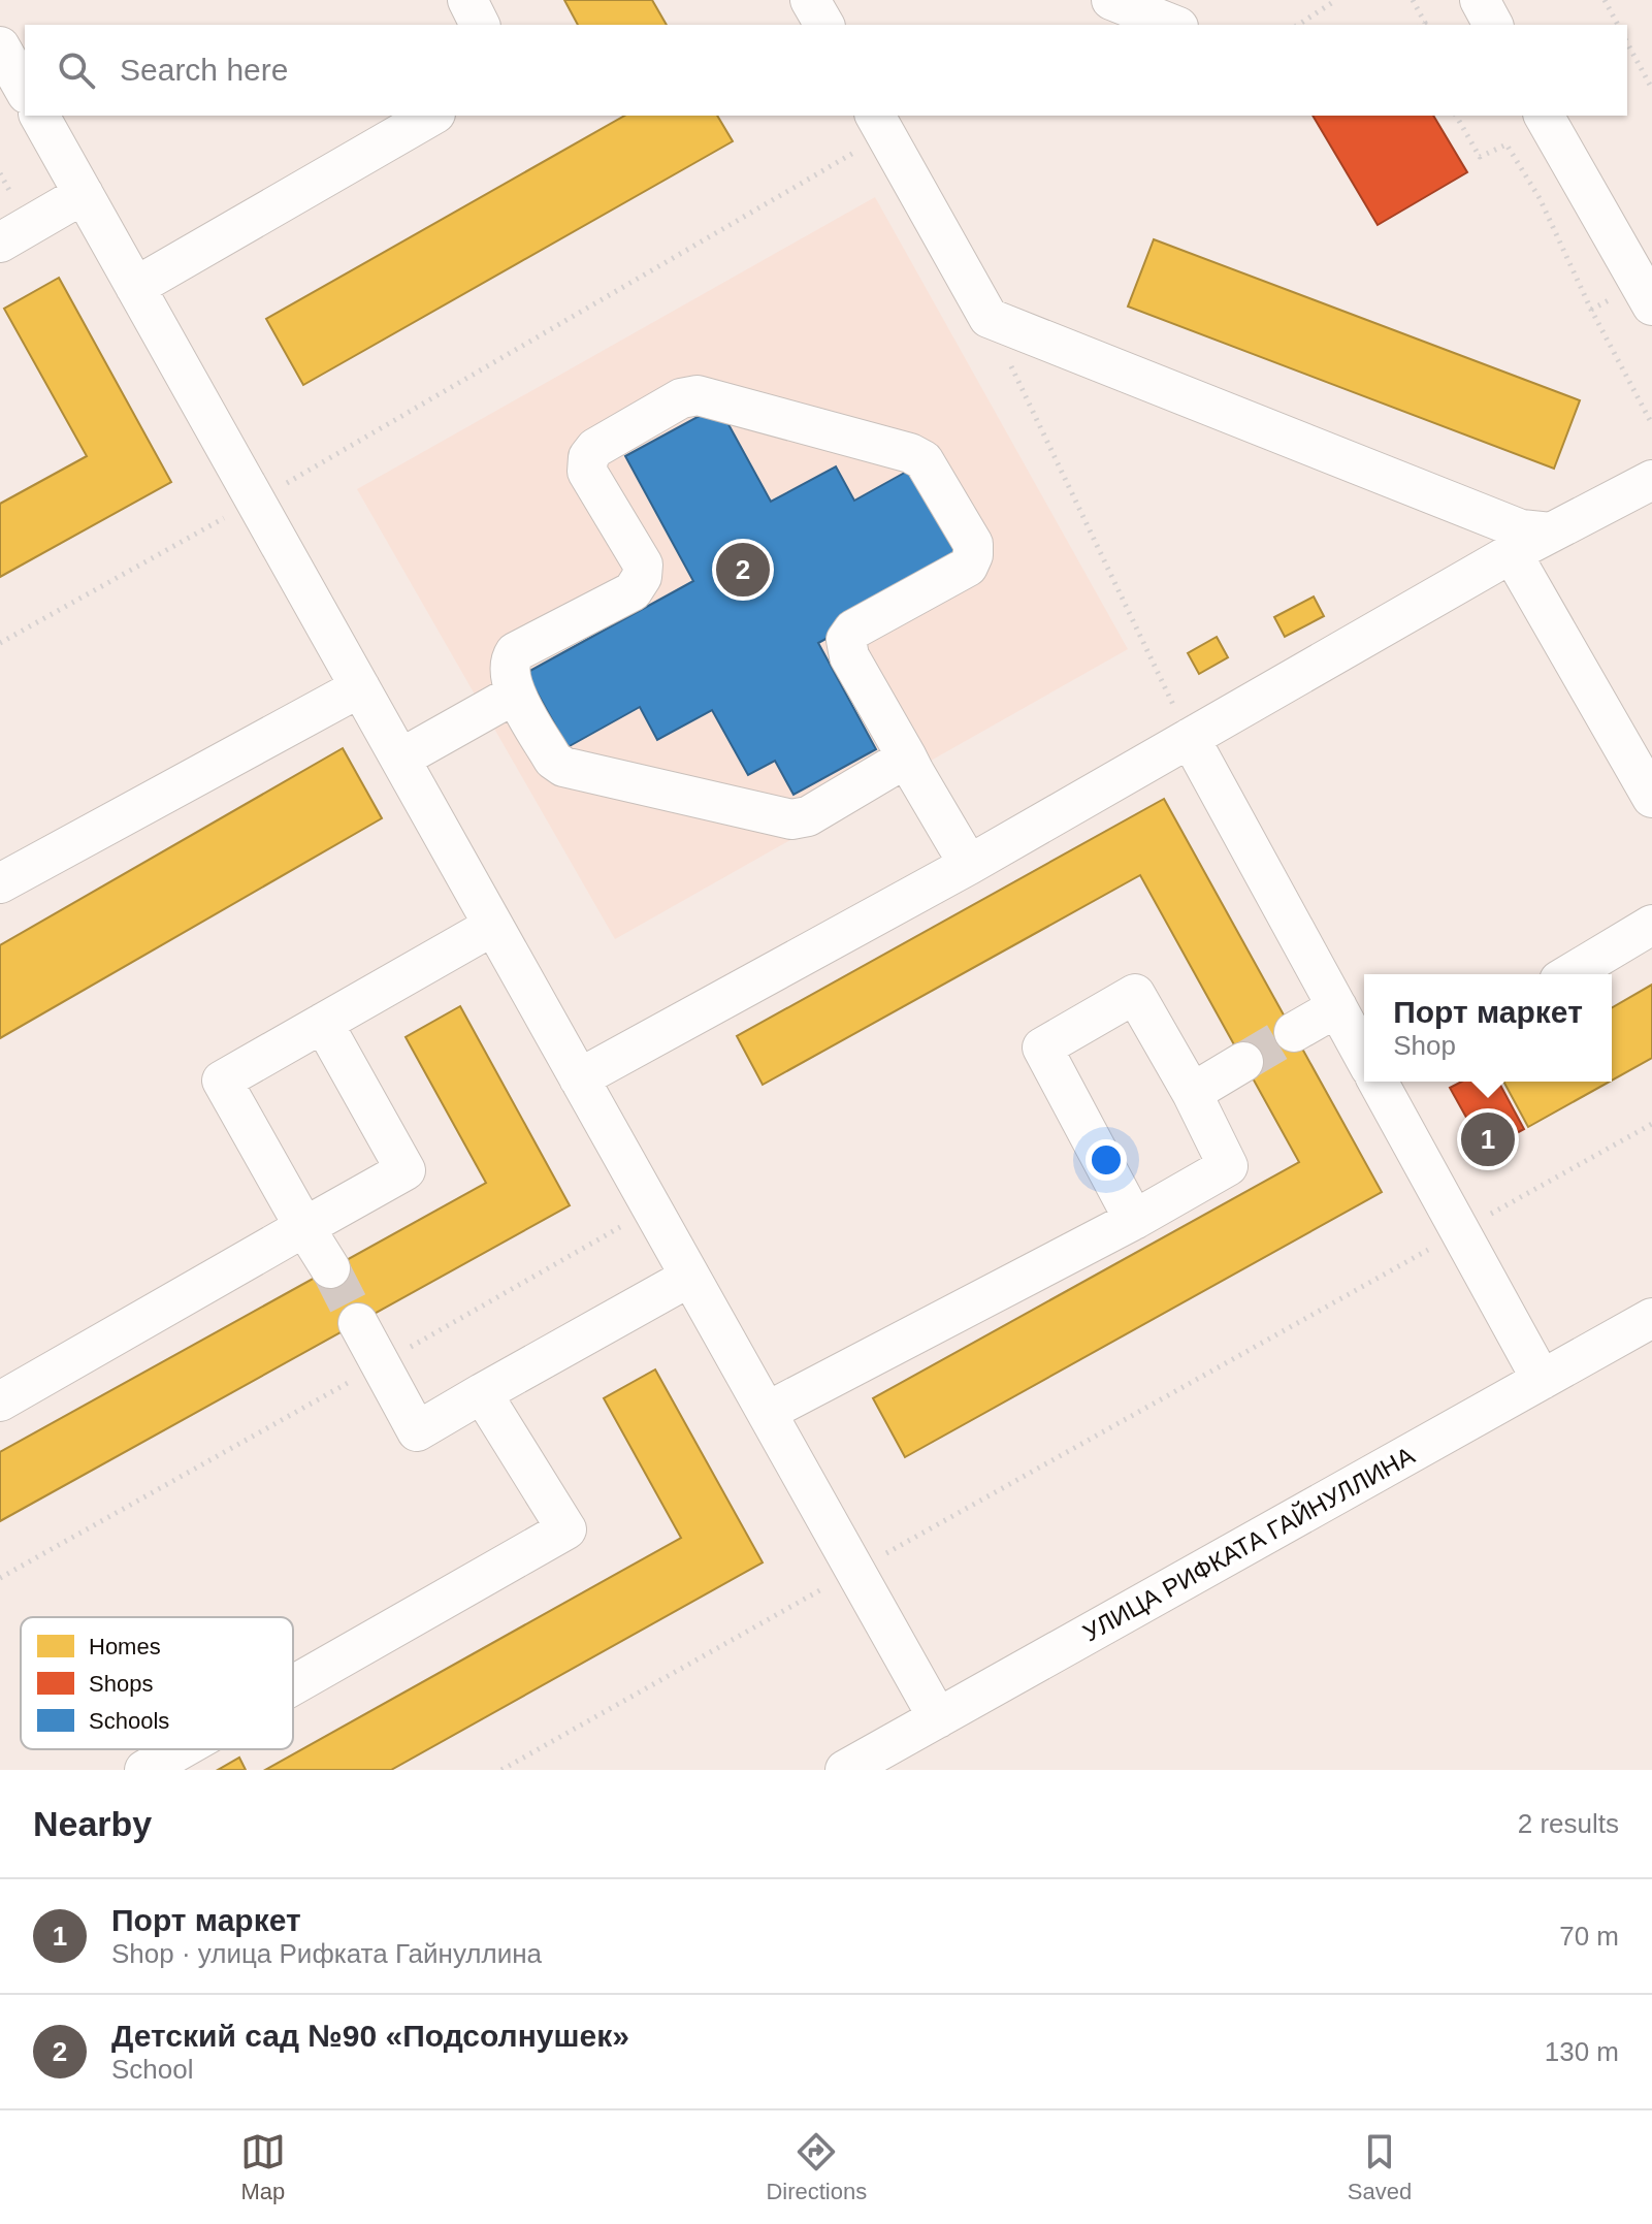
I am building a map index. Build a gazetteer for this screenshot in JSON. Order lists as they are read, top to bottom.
{
  "streets": {
    "street": ["УЛИЦА РИФКАТА ГАЙНУЛЛИНА"]
  },
  "legend": ["Homes", "Shops", "Schools"],
  "page": {
    "search": "Search here",
    "pins": ["2", "1"],
    "popup": ["Порт маркет", "Shop"],
    "heading": ["Nearby", "2 results"],
    "list": [
      {
        "mark": "1",
        "name": "Порт маркет",
        "note": "Shop · улица Рифката Гайнуллина",
        "value": "70 m"
      },
      {
        "mark": "2",
        "name": "Детский сад №90 «Подсолнушек»",
        "note": "School",
        "value": "130 m"
      }
    ],
    "nav": ["Map", "Directions", "Saved"]
  }
}
